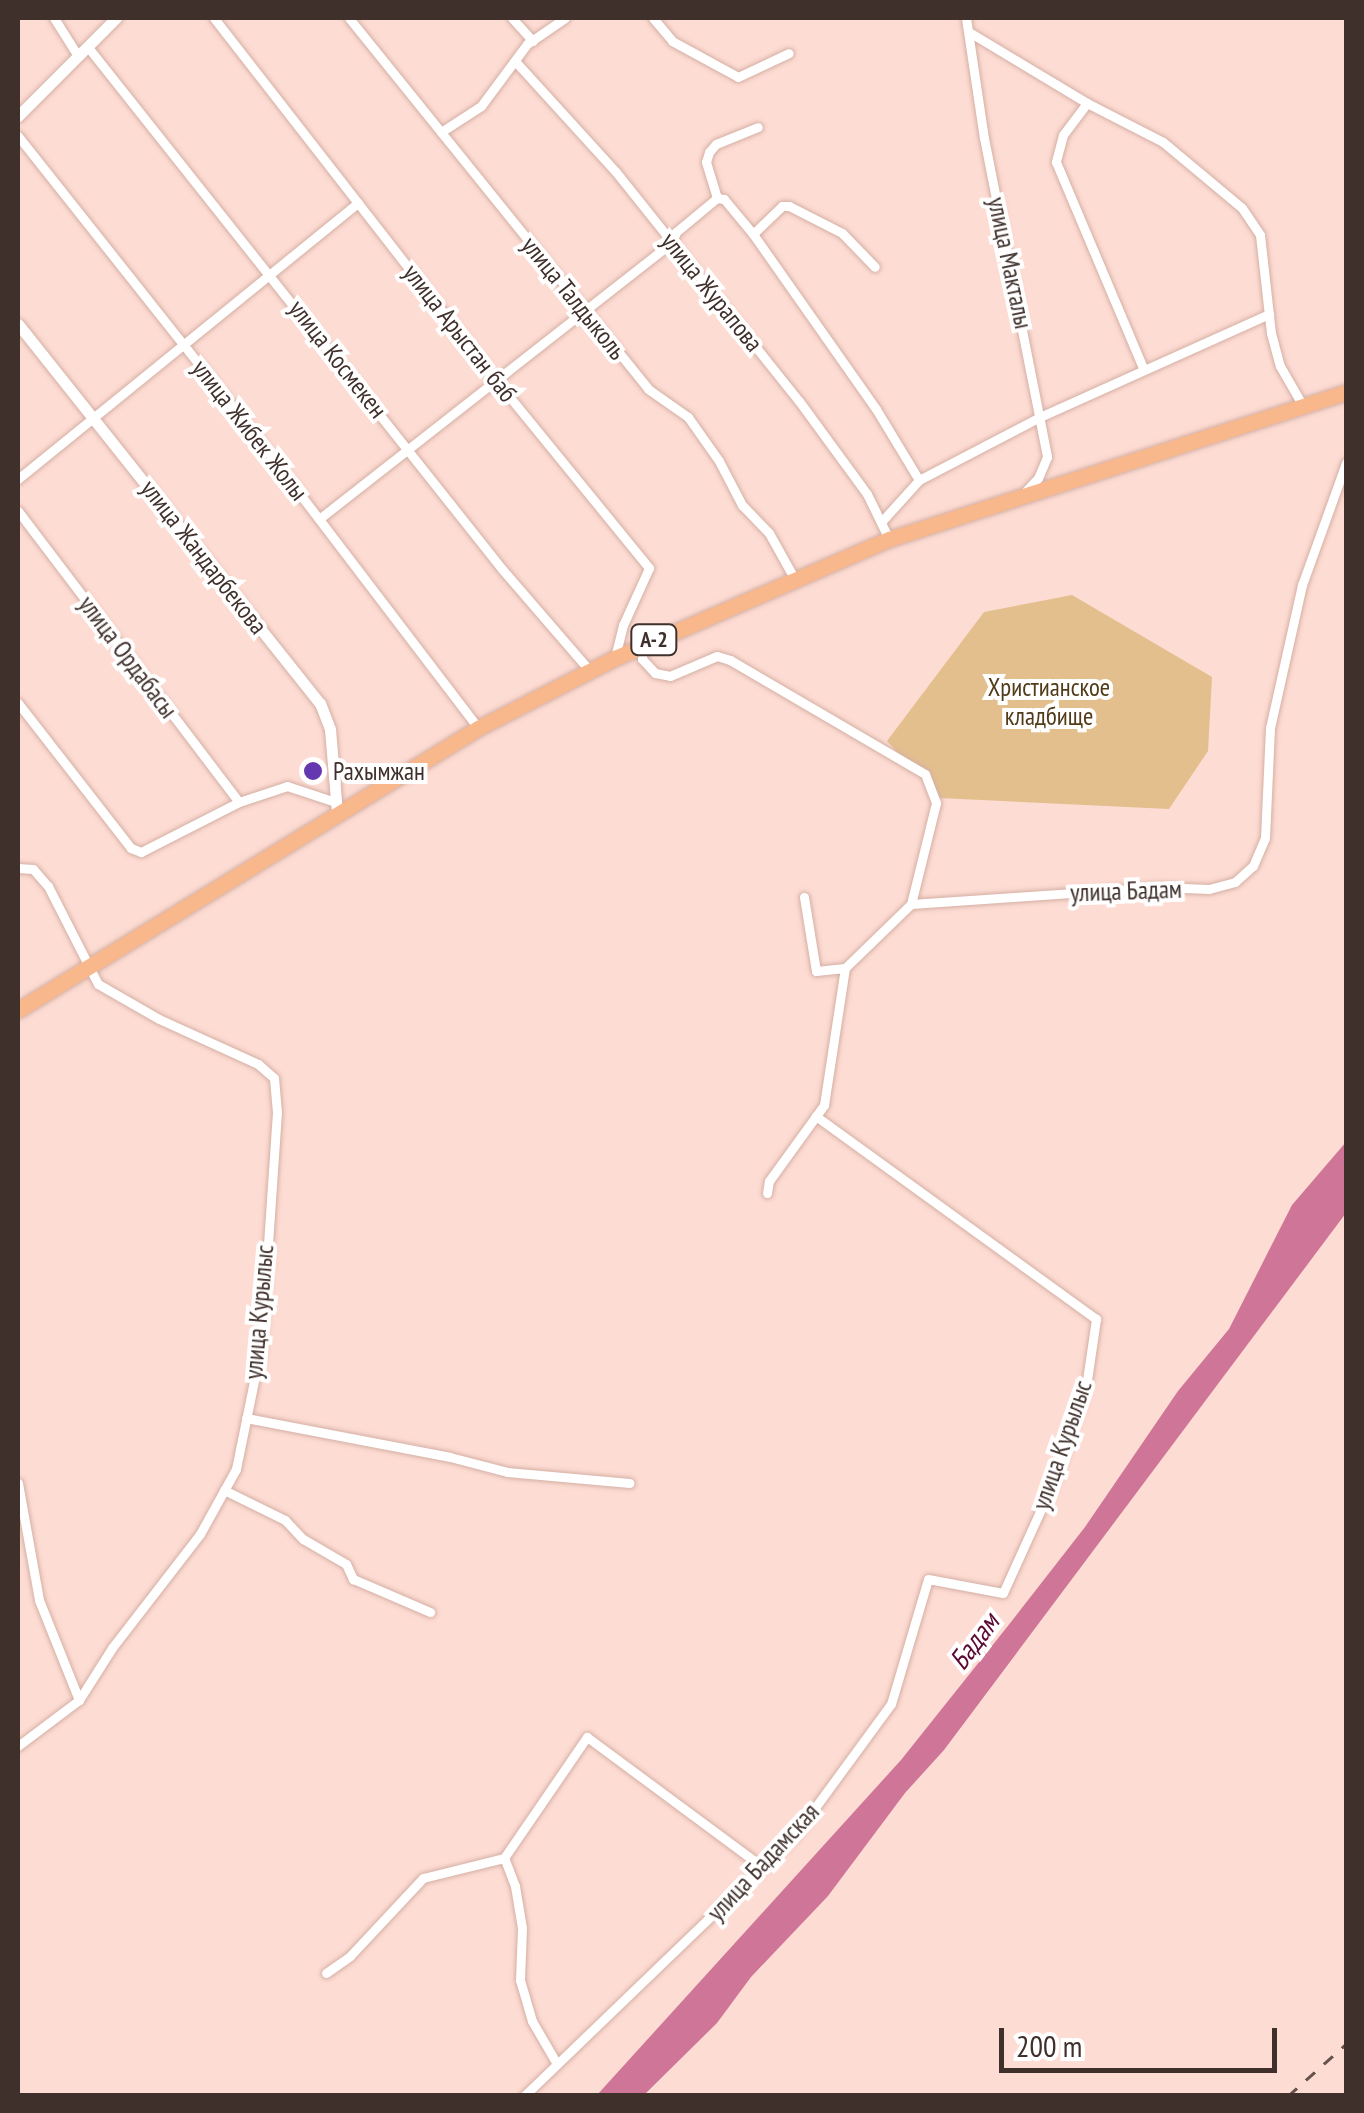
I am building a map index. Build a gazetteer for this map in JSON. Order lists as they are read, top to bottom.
{
  "streets": {
    "highway": ["A-2"],
    "street": [
      "улица Макталы",
      "улица Журапова",
      "улица Талдыколь",
      "улица Арыстан баб",
      "улица Космекен",
      "улица Жибек Жолы",
      "улица Жандарбекова",
      "улица Ордабасы",
      "улица Бадам",
      "улица Курылыс",
      "улица Бадамская"
    ]
  },
  "crossings": [
    ["улица Макталы", "A-2"],
    ["улица Журапова", "A-2"],
    ["улица Талдыколь", "A-2"],
    ["улица Арыстан баб", "A-2"],
    ["улица Космекен", "A-2"],
    ["улица Жибек Жолы", "A-2"],
    ["улица Жандарбекова", "A-2"],
    ["A-2", "улица Курылыс"],
    ["улица Курылыс", "улица Бадамская"]
  ],
  "water": ["Бадам"],
  "parks": ["Христианское кладбище"],
  "places": ["Рахымжан"],
  "scale_bar": "200 m"
}
